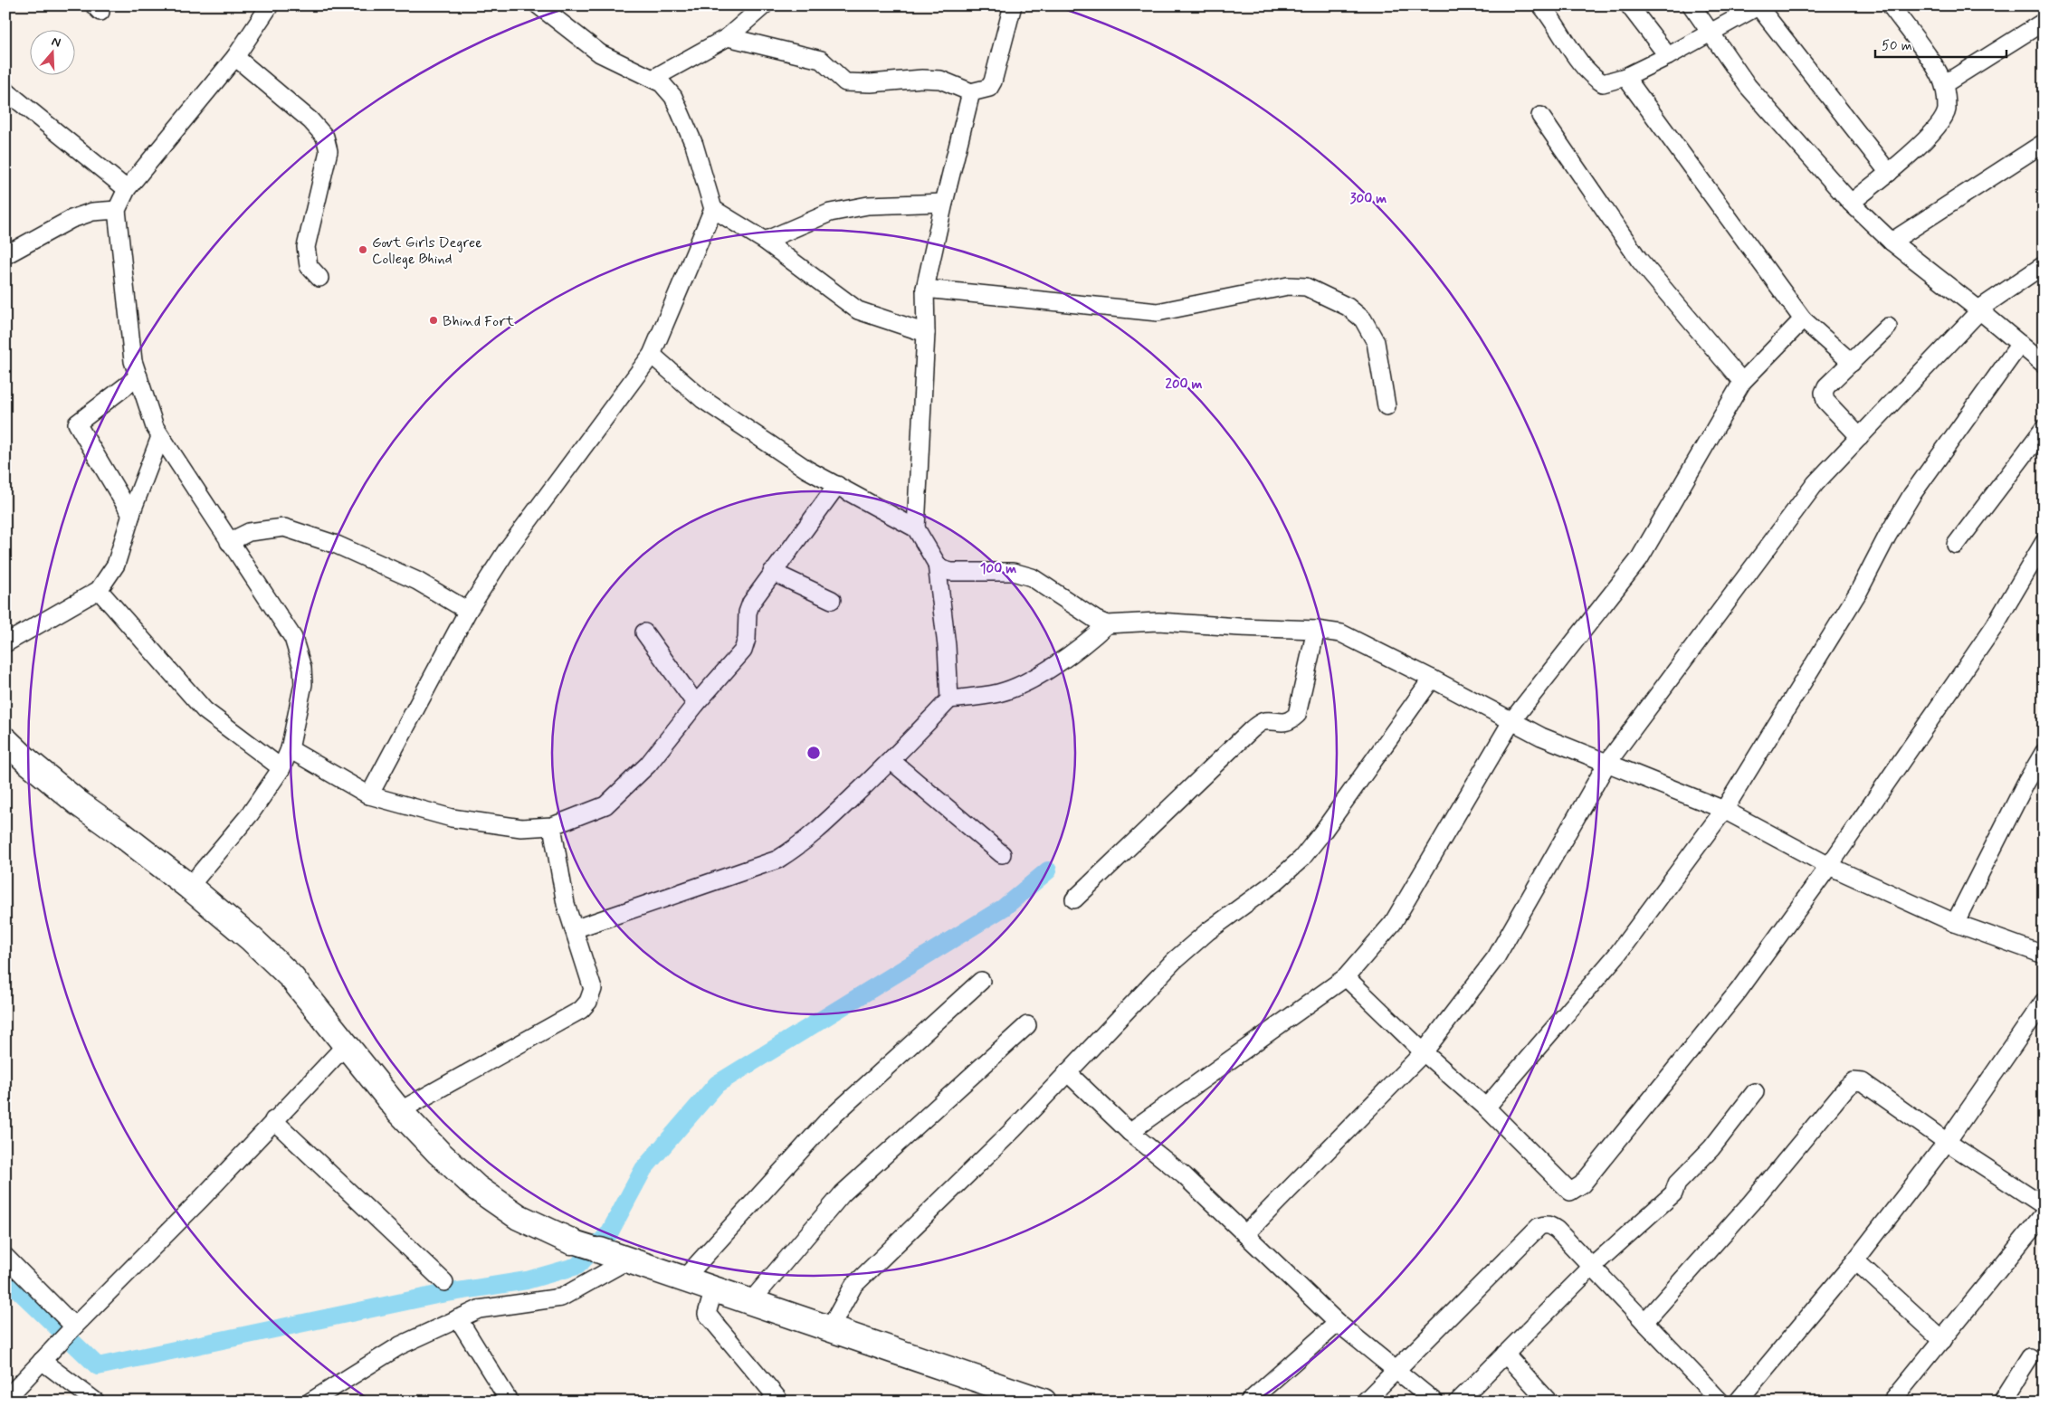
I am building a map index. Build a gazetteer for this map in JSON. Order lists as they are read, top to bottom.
{
  "places": ["Govt Girls Degree College Bhind", "Bhind Fort"],
  "scale_bar": "50 m",
  "north": "top",
  "rings": ["300 m", "200 m", "100 m"]
}
